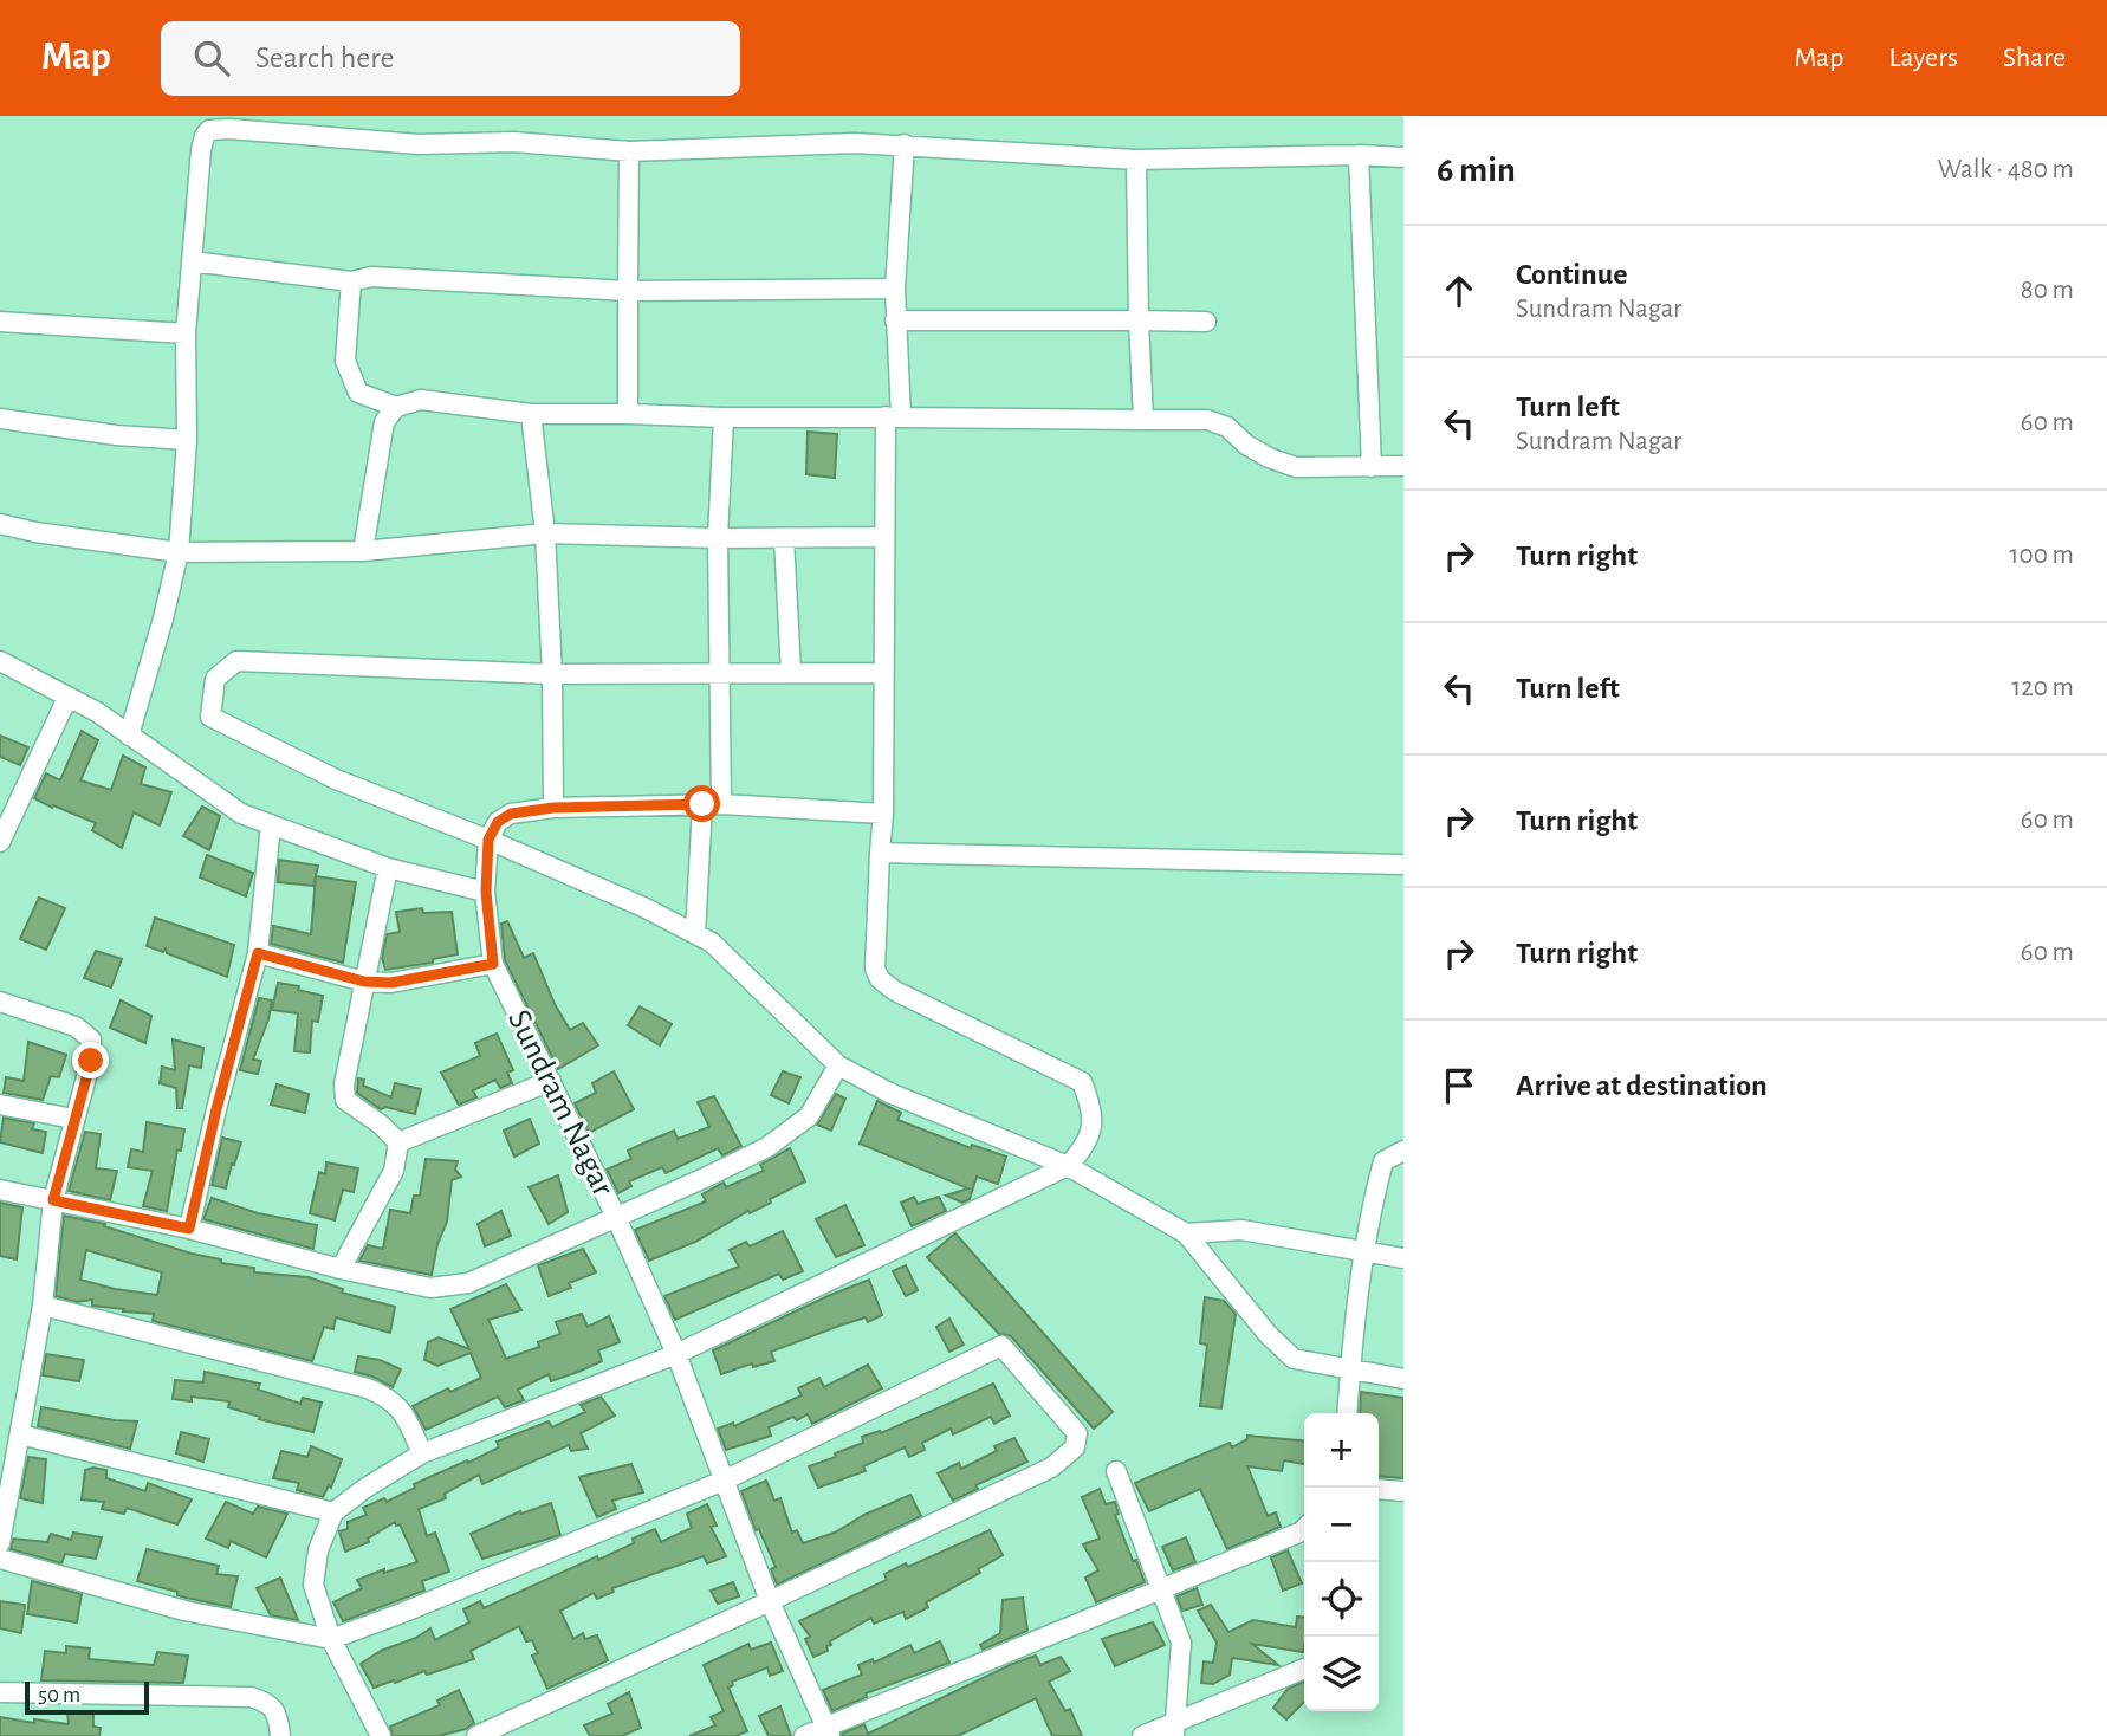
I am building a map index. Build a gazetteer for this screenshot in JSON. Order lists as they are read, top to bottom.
{
  "streets": {
    "street": ["Sundram Nagar"]
  },
  "scale_bar": "50 m",
  "page": {
    "header": "Map",
    "search": "Search here",
    "nav": ["Map", "Layers", "Share"],
    "heading": ["6 min", "Walk · 480 m"],
    "list": [
      ["Continue", "Sundram Nagar", "80 m"],
      ["Turn left", "Sundram Nagar", "60 m"],
      ["Turn right", "100 m"],
      ["Turn left", "120 m"],
      ["Turn right", "60 m"],
      ["Turn right", "60 m"],
      "Arrive at destination"
    ],
    "map_buttons": ["+", "−"],
    "scale": "50 m"
  }
}
